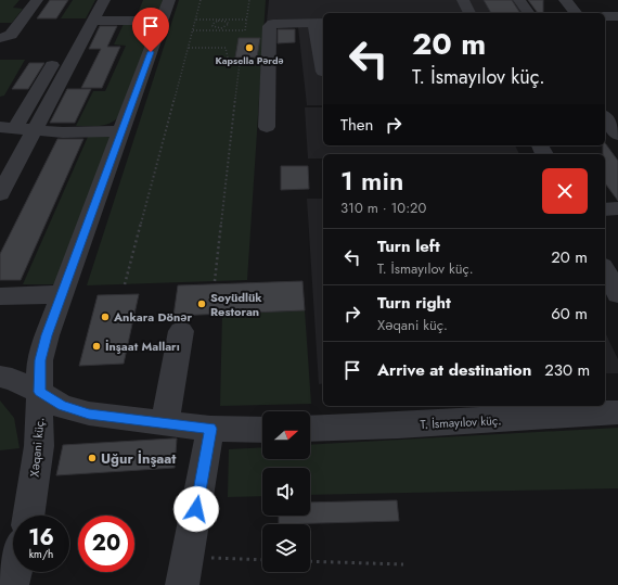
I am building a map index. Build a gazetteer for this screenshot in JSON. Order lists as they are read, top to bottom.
{
  "streets": {
    "street": ["T. İsmayılov küç.", "Xəqani küç."]
  },
  "places": [
    "Kapsella Pərdə",
    "Soyüdlük Restoran",
    "Ankara Dönər",
    "İnşaat Malları",
    "Uğur İnşaat"
  ],
  "north": "right",
  "page": {
    "turn": ["20 m", "T. İsmayılov küç."],
    "then": "Then",
    "heading": ["1 min", "310 m · 10:20"],
    "list": [
      {
        "name": "Turn left",
        "note": "T. İsmayılov küç.",
        "value": "20 m"
      },
      {
        "name": "Turn right",
        "note": "Xəqani küç.",
        "value": "60 m"
      },
      {
        "name": "Arrive at destination",
        "value": "230 m"
      }
    ],
    "speed": "16 km/h",
    "limit": "20"
  }
}
